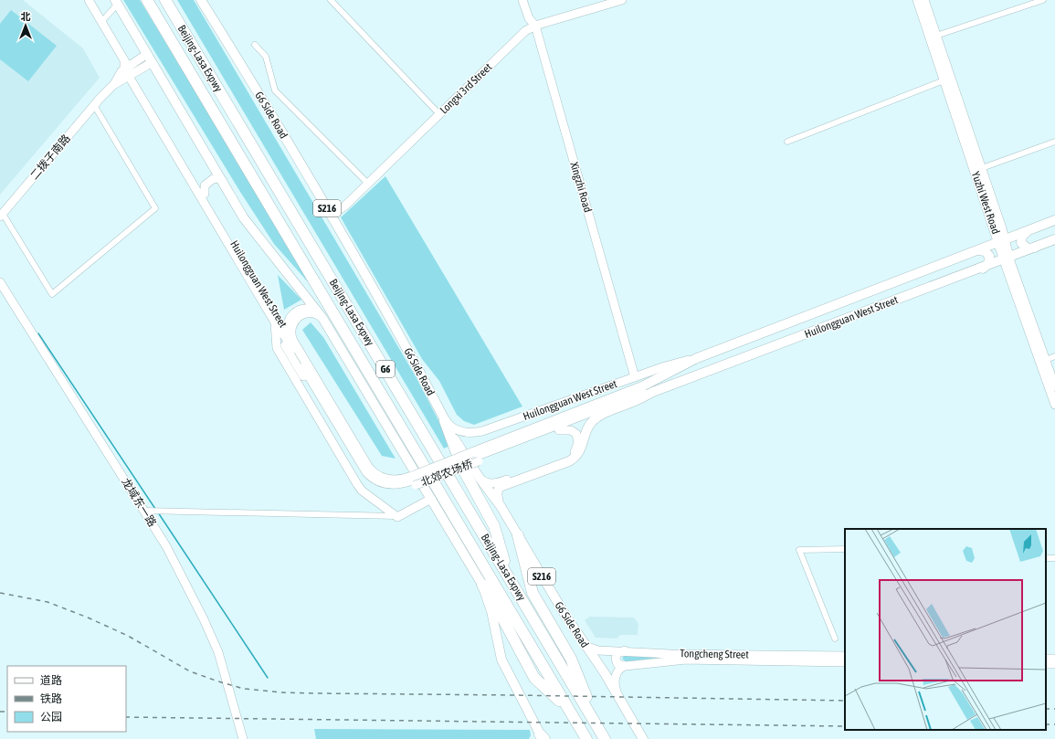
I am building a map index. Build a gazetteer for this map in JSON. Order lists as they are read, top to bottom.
{
  "streets": {
    "highway": ["Beijing-Lasa Expwy", "G6"],
    "main road": [
      "Longxi 3rd Street",
      "G6 Side Road",
      "二拨子南路",
      "Xingzhi Road",
      "Yuzhi West Road",
      "S216",
      "Huilongguan West Street",
      "北郊农场桥",
      "龙域东一路",
      "Tongcheng Street"
    ]
  },
  "crossings": [
    ["Longxi 3rd Street", "G6 Side Road"],
    ["Longxi 3rd Street", "Xingzhi Road"],
    ["G6 Side Road", "Huilongguan West Street"],
    ["G6 Side Road", "Tongcheng Street"],
    ["Xingzhi Road", "Huilongguan West Street"],
    ["Yuzhi West Road", "Huilongguan West Street"],
    ["Huilongguan West Street", "北郊农场桥"]
  ],
  "legend": ["道路", "铁路", "公园"],
  "north": "top"
}
